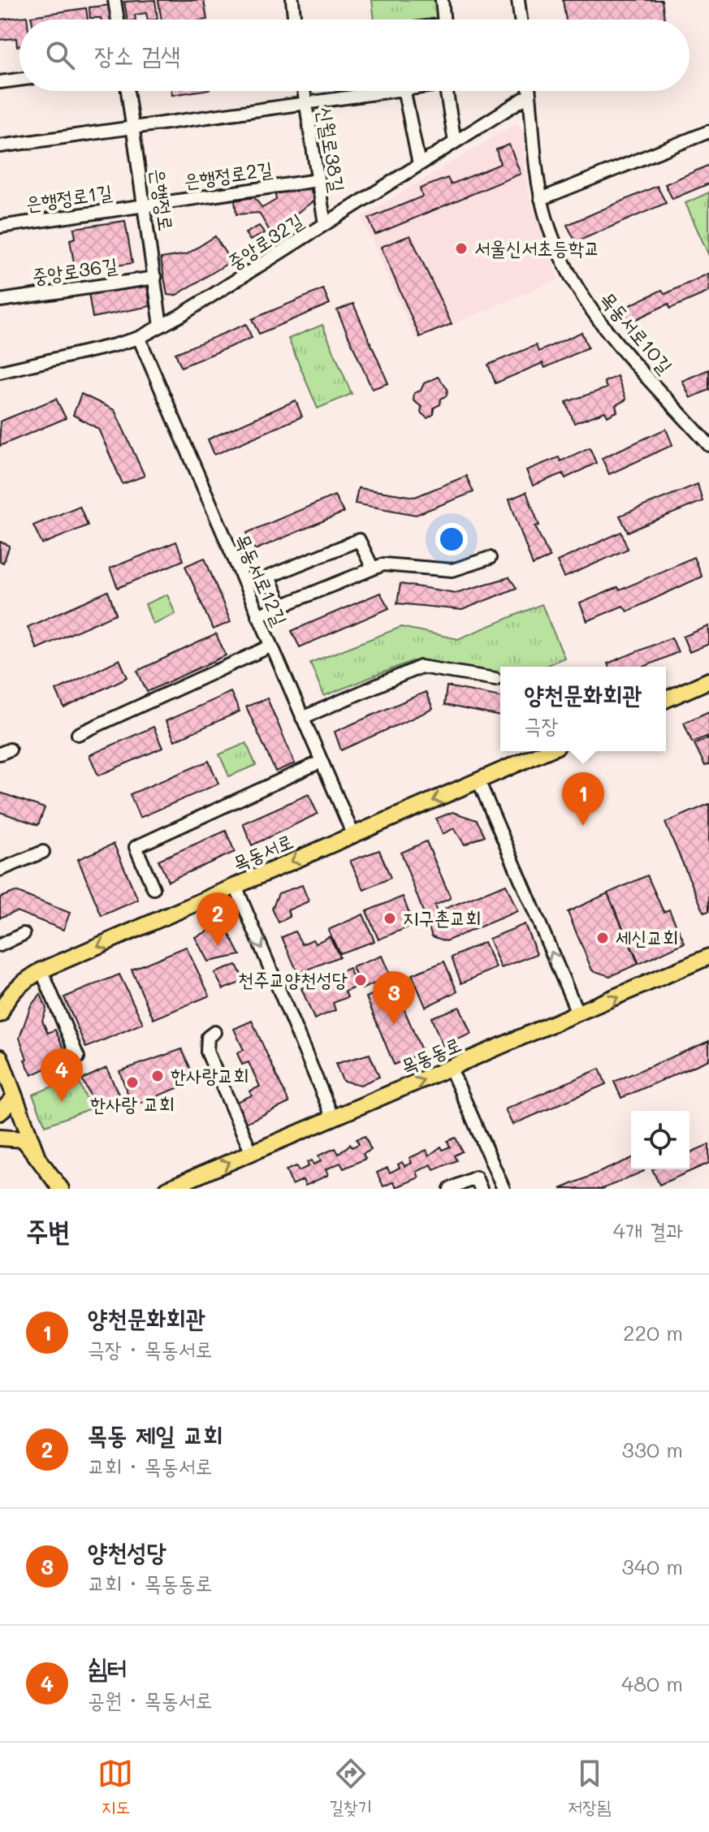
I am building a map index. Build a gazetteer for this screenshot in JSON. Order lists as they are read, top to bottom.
{
  "streets": {
    "main road": ["목동서로", "목동동로"],
    "street": [
      "신월로38길",
      "은행정로2길",
      "은행정로1길",
      "은행정로",
      "중앙로32길",
      "중앙로36길",
      "목동서로10길",
      "목동서로12길"
    ]
  },
  "crossings": [
    ["신월로38길", "은행정로2길"],
    ["신월로38길", "중앙로32길"],
    ["은행정로2길", "은행정로1길"],
    ["은행정로2길", "은행정로"],
    ["은행정로1길", "은행정로"],
    ["은행정로", "중앙로32길"],
    ["은행정로", "중앙로36길"],
    ["중앙로32길", "목동서로10길"],
    ["중앙로32길", "목동서로12길"],
    ["목동서로12길", "목동서로"]
  ],
  "one_way": ["목동서로", "목동동로"],
  "places": [
    "서울신서초등학교",
    "지구촌교회",
    "세신교회",
    "천주교양천성당",
    "한사랑교회",
    "한사랑 교회"
  ],
  "page": {
    "search": "장소 검색",
    "popup": ["양천문화회관", "극장"],
    "pins": [
      "1",
      "2",
      "3",
      "4"
    ],
    "heading": ["주변", "4개 결과"],
    "list": [
      {
        "mark": "1",
        "name": "양천문화회관",
        "note": "극장 · 목동서로",
        "value": "220 m"
      },
      {
        "mark": "2",
        "name": "목동 제일 교회",
        "note": "교회 · 목동서로",
        "value": "330 m"
      },
      {
        "mark": "3",
        "name": "양천성당",
        "note": "교회 · 목동동로",
        "value": "340 m"
      },
      {
        "mark": "4",
        "name": "쉼터",
        "note": "공원 · 목동서로",
        "value": "480 m"
      }
    ],
    "nav": ["지도", "길찾기", "저장됨"]
  }
}
